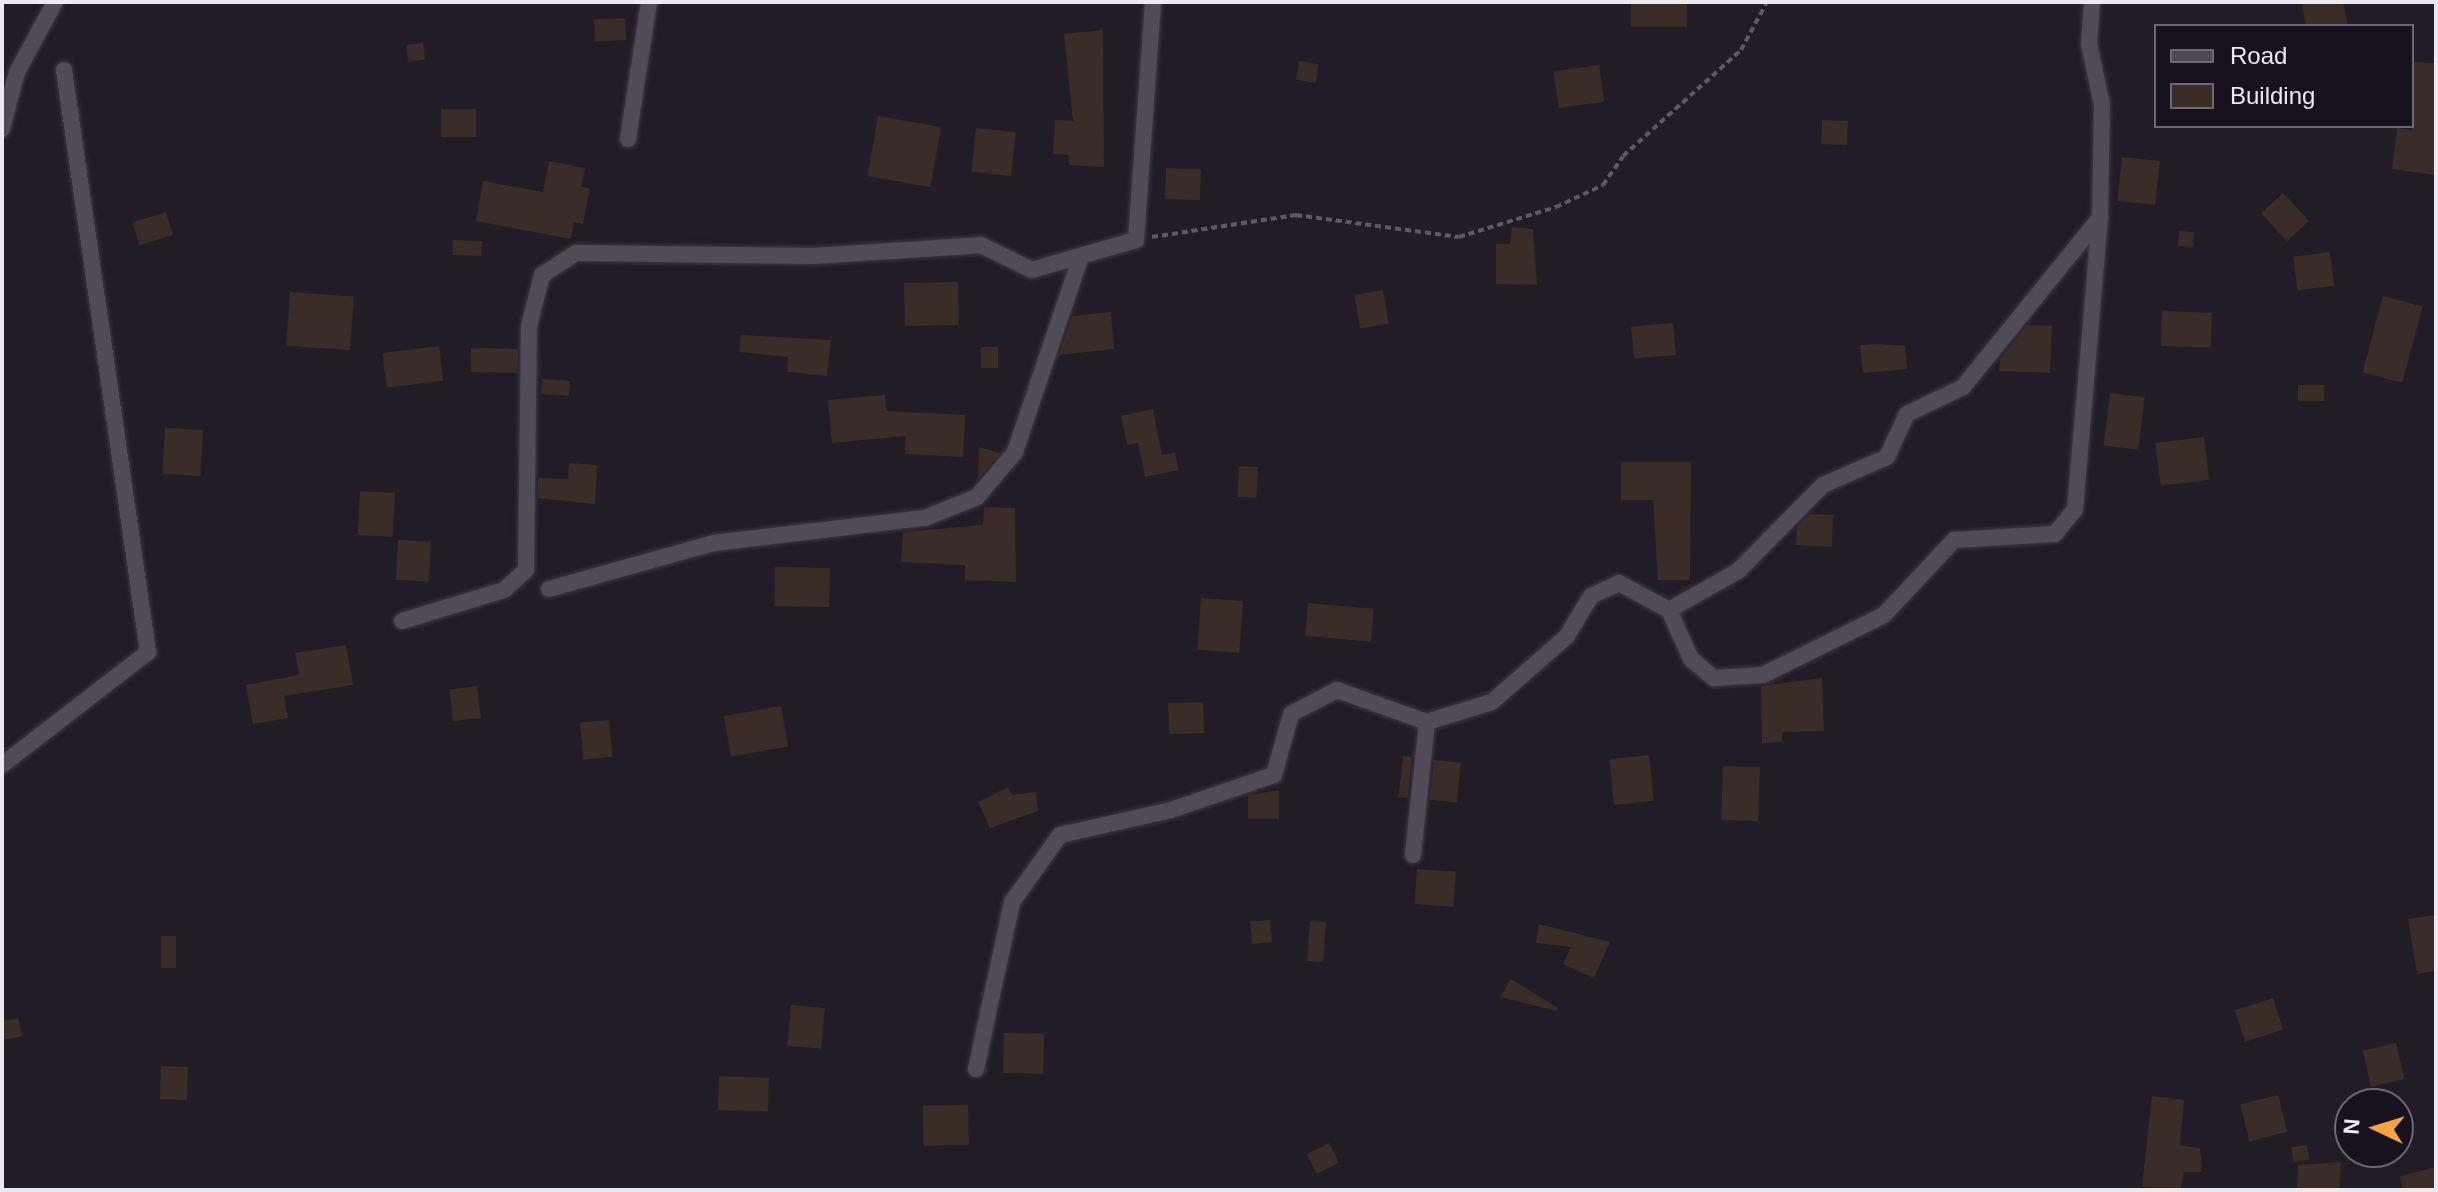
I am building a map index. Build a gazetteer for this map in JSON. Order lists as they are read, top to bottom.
{
  "legend": ["Road", "Building"],
  "north": "left"
}
